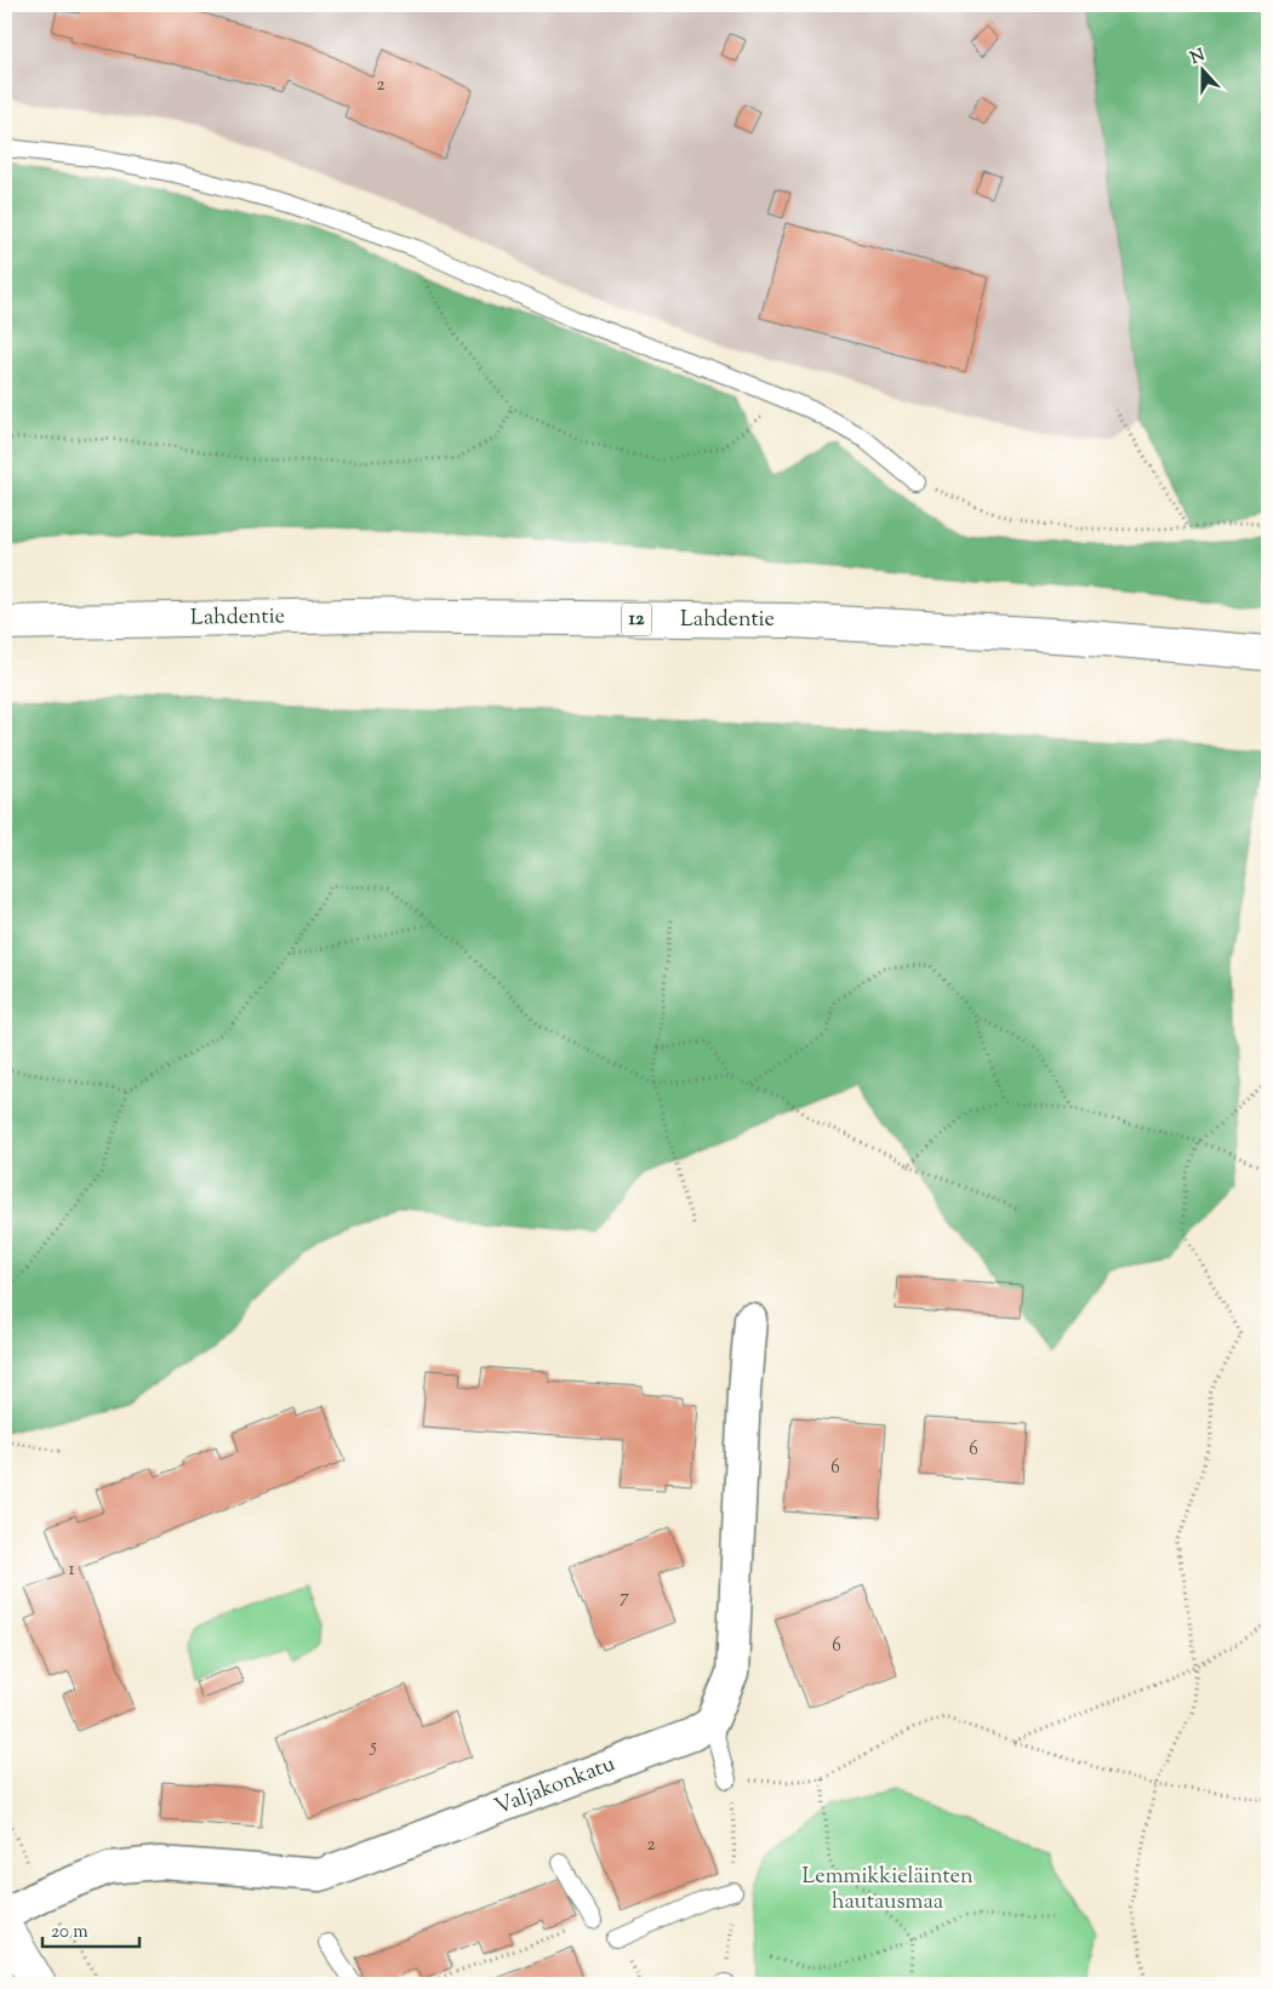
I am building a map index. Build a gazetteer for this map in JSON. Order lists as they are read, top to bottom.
{
  "streets": {
    "main road": ["Lahdentie", "12"],
    "street": ["Valjakonkatu"]
  },
  "parks": ["Lemmikkieläinten hautausmaa"],
  "house_numbers": [
    "2",
    "6",
    "6",
    "1",
    "7",
    "6",
    "5",
    "2"
  ],
  "scale_bar": "20 m",
  "north": "top"
}
